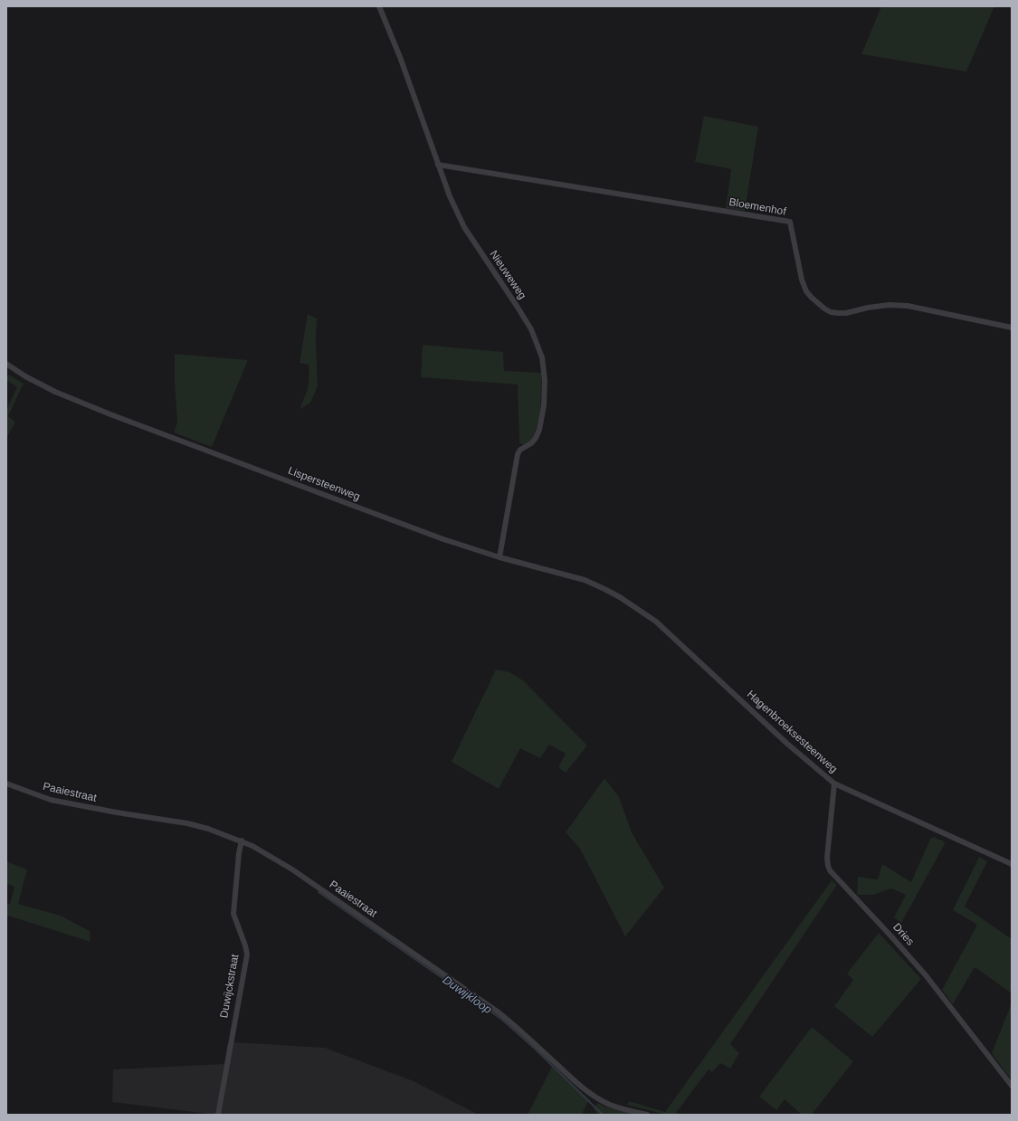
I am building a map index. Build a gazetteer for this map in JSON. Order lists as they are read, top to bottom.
{
  "streets": {
    "street": [
      "Bloemenhof",
      "Nieuweweg",
      "Lispersteenweg",
      "Hagenbroeksesteenweg",
      "Paaiestraat",
      "Dries",
      "Duwijckstraat"
    ]
  },
  "crossings": [
    ["Bloemenhof", "Nieuweweg"],
    ["Nieuweweg", "Lispersteenweg"],
    ["Lispersteenweg", "Hagenbroeksesteenweg"],
    ["Hagenbroeksesteenweg", "Dries"],
    ["Paaiestraat", "Duwijckstraat"]
  ],
  "water": ["Duwijkloop"]
}
